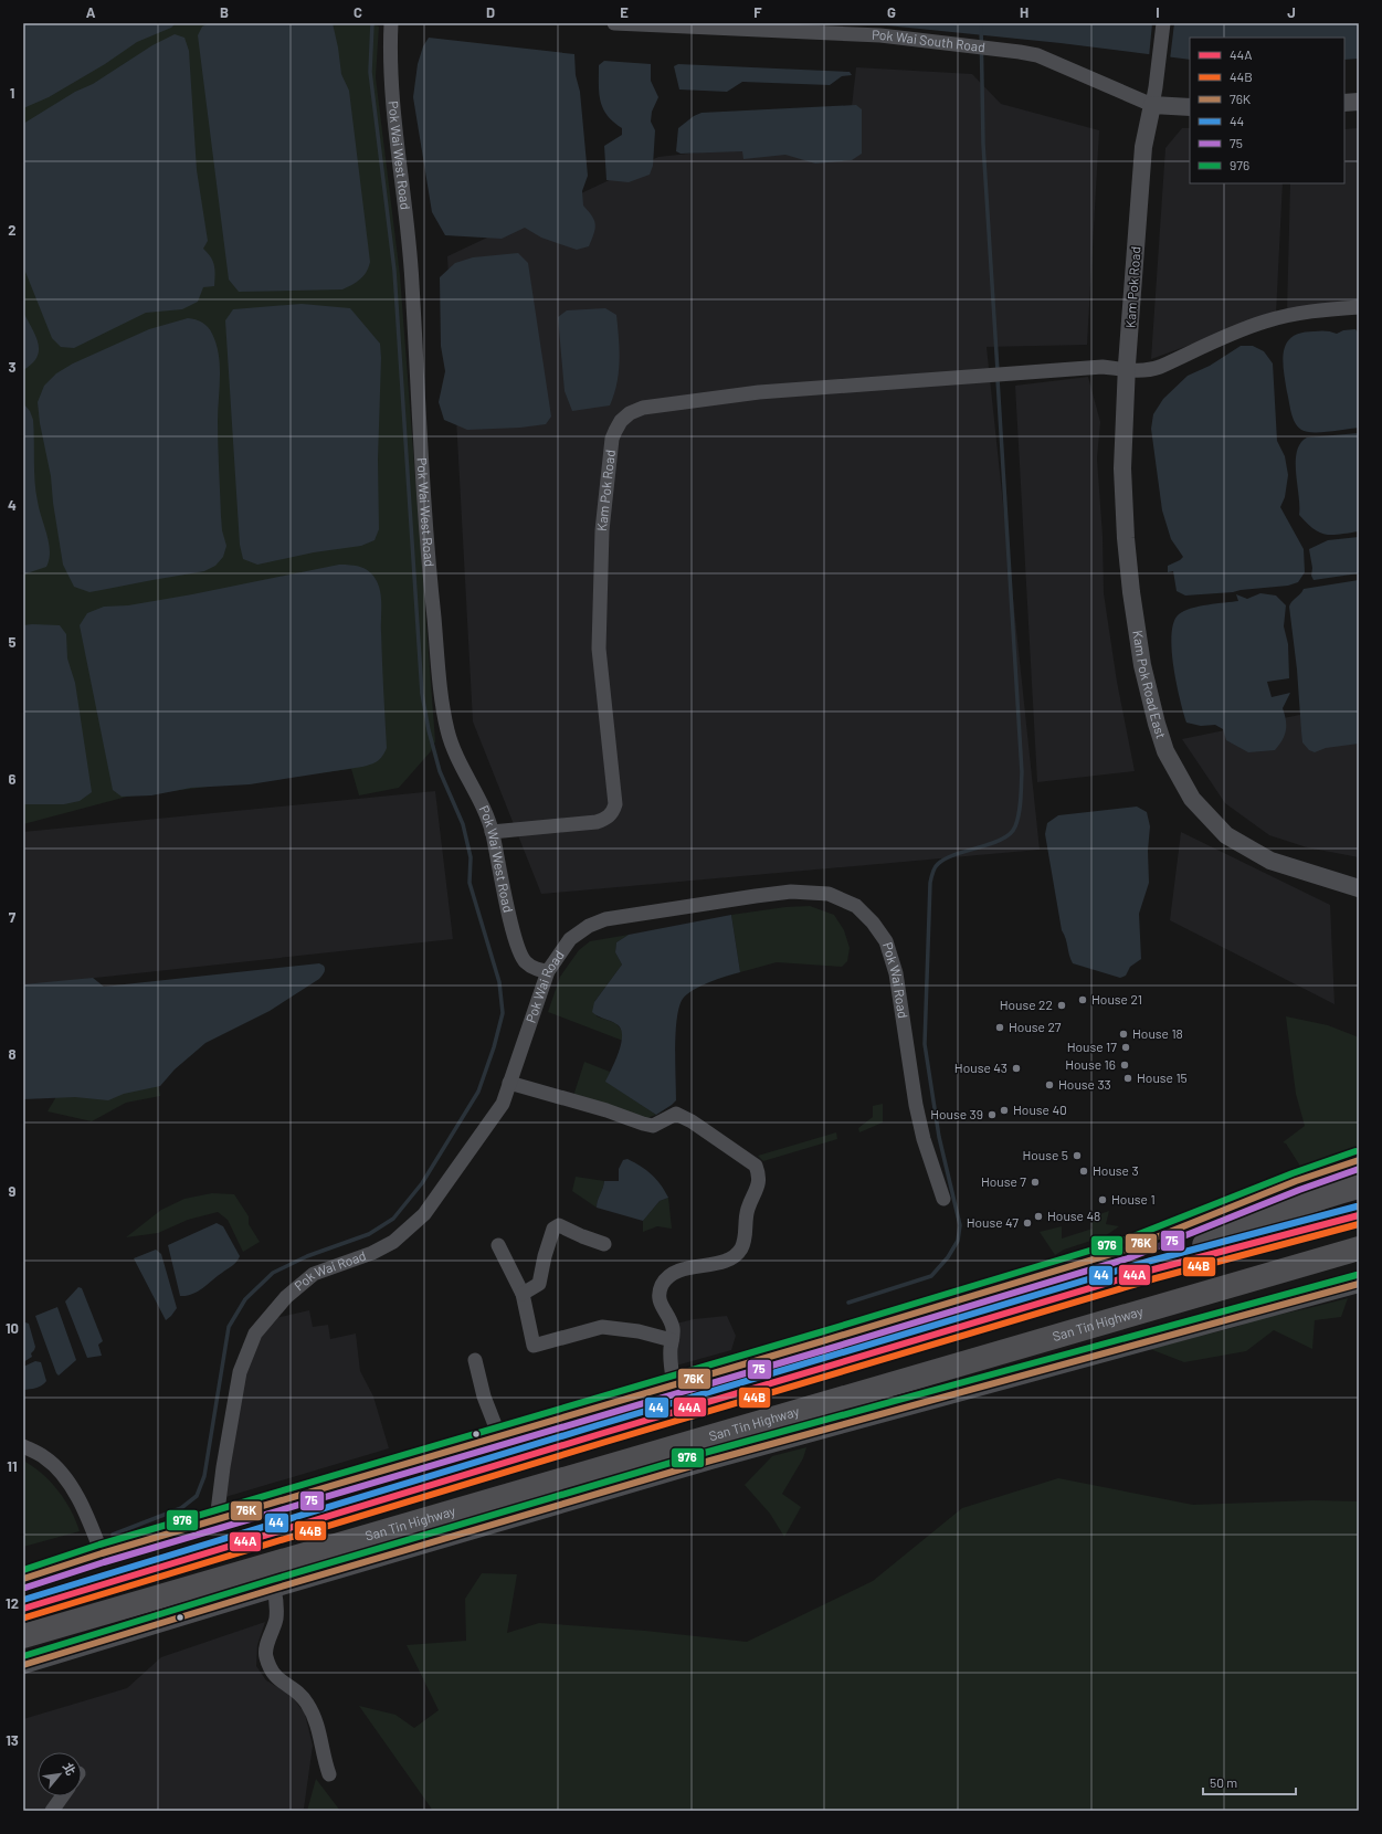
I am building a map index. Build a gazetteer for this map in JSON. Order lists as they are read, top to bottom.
{
  "streets": {
    "highway": ["San Tin Highway"],
    "street": [
      "Pok Wai South Road",
      "Pok Wai West Road",
      "Kam Pok Road",
      "Kam Pok Road East",
      "Pok Wai Road"
    ]
  },
  "crossings": [
    ["Pok Wai South Road", "Kam Pok Road"],
    ["Pok Wai West Road", "Kam Pok Road"],
    ["Pok Wai West Road", "Pok Wai Road"],
    ["Kam Pok Road", "Kam Pok Road East"]
  ],
  "places": [
    "House 21",
    "House 22",
    "House 27",
    "House 18",
    "House 17",
    "House 16",
    "House 43",
    "House 15",
    "House 33",
    "House 40",
    "House 39",
    "House 5",
    "House 3",
    "House 7",
    "House 1",
    "House 48",
    "House 47"
  ],
  "lines": [
    "transit line 976",
    "transit line 76K",
    "transit line 75",
    "transit line 44",
    "transit line 44A",
    "transit line 44B"
  ],
  "legend": [
    "44A",
    "44B",
    "76K",
    "44",
    "75",
    "976"
  ],
  "scale_bar": "50 m",
  "north": "top right",
  "grid": {
    "columns": [
      "A",
      "B",
      "C",
      "D",
      "E",
      "F",
      "G",
      "H",
      "I",
      "J"
    ],
    "rows": [
      "1",
      "2",
      "3",
      "4",
      "5",
      "6",
      "7",
      "8",
      "9",
      "10",
      "11",
      "12",
      "13"
    ]
  }
}
